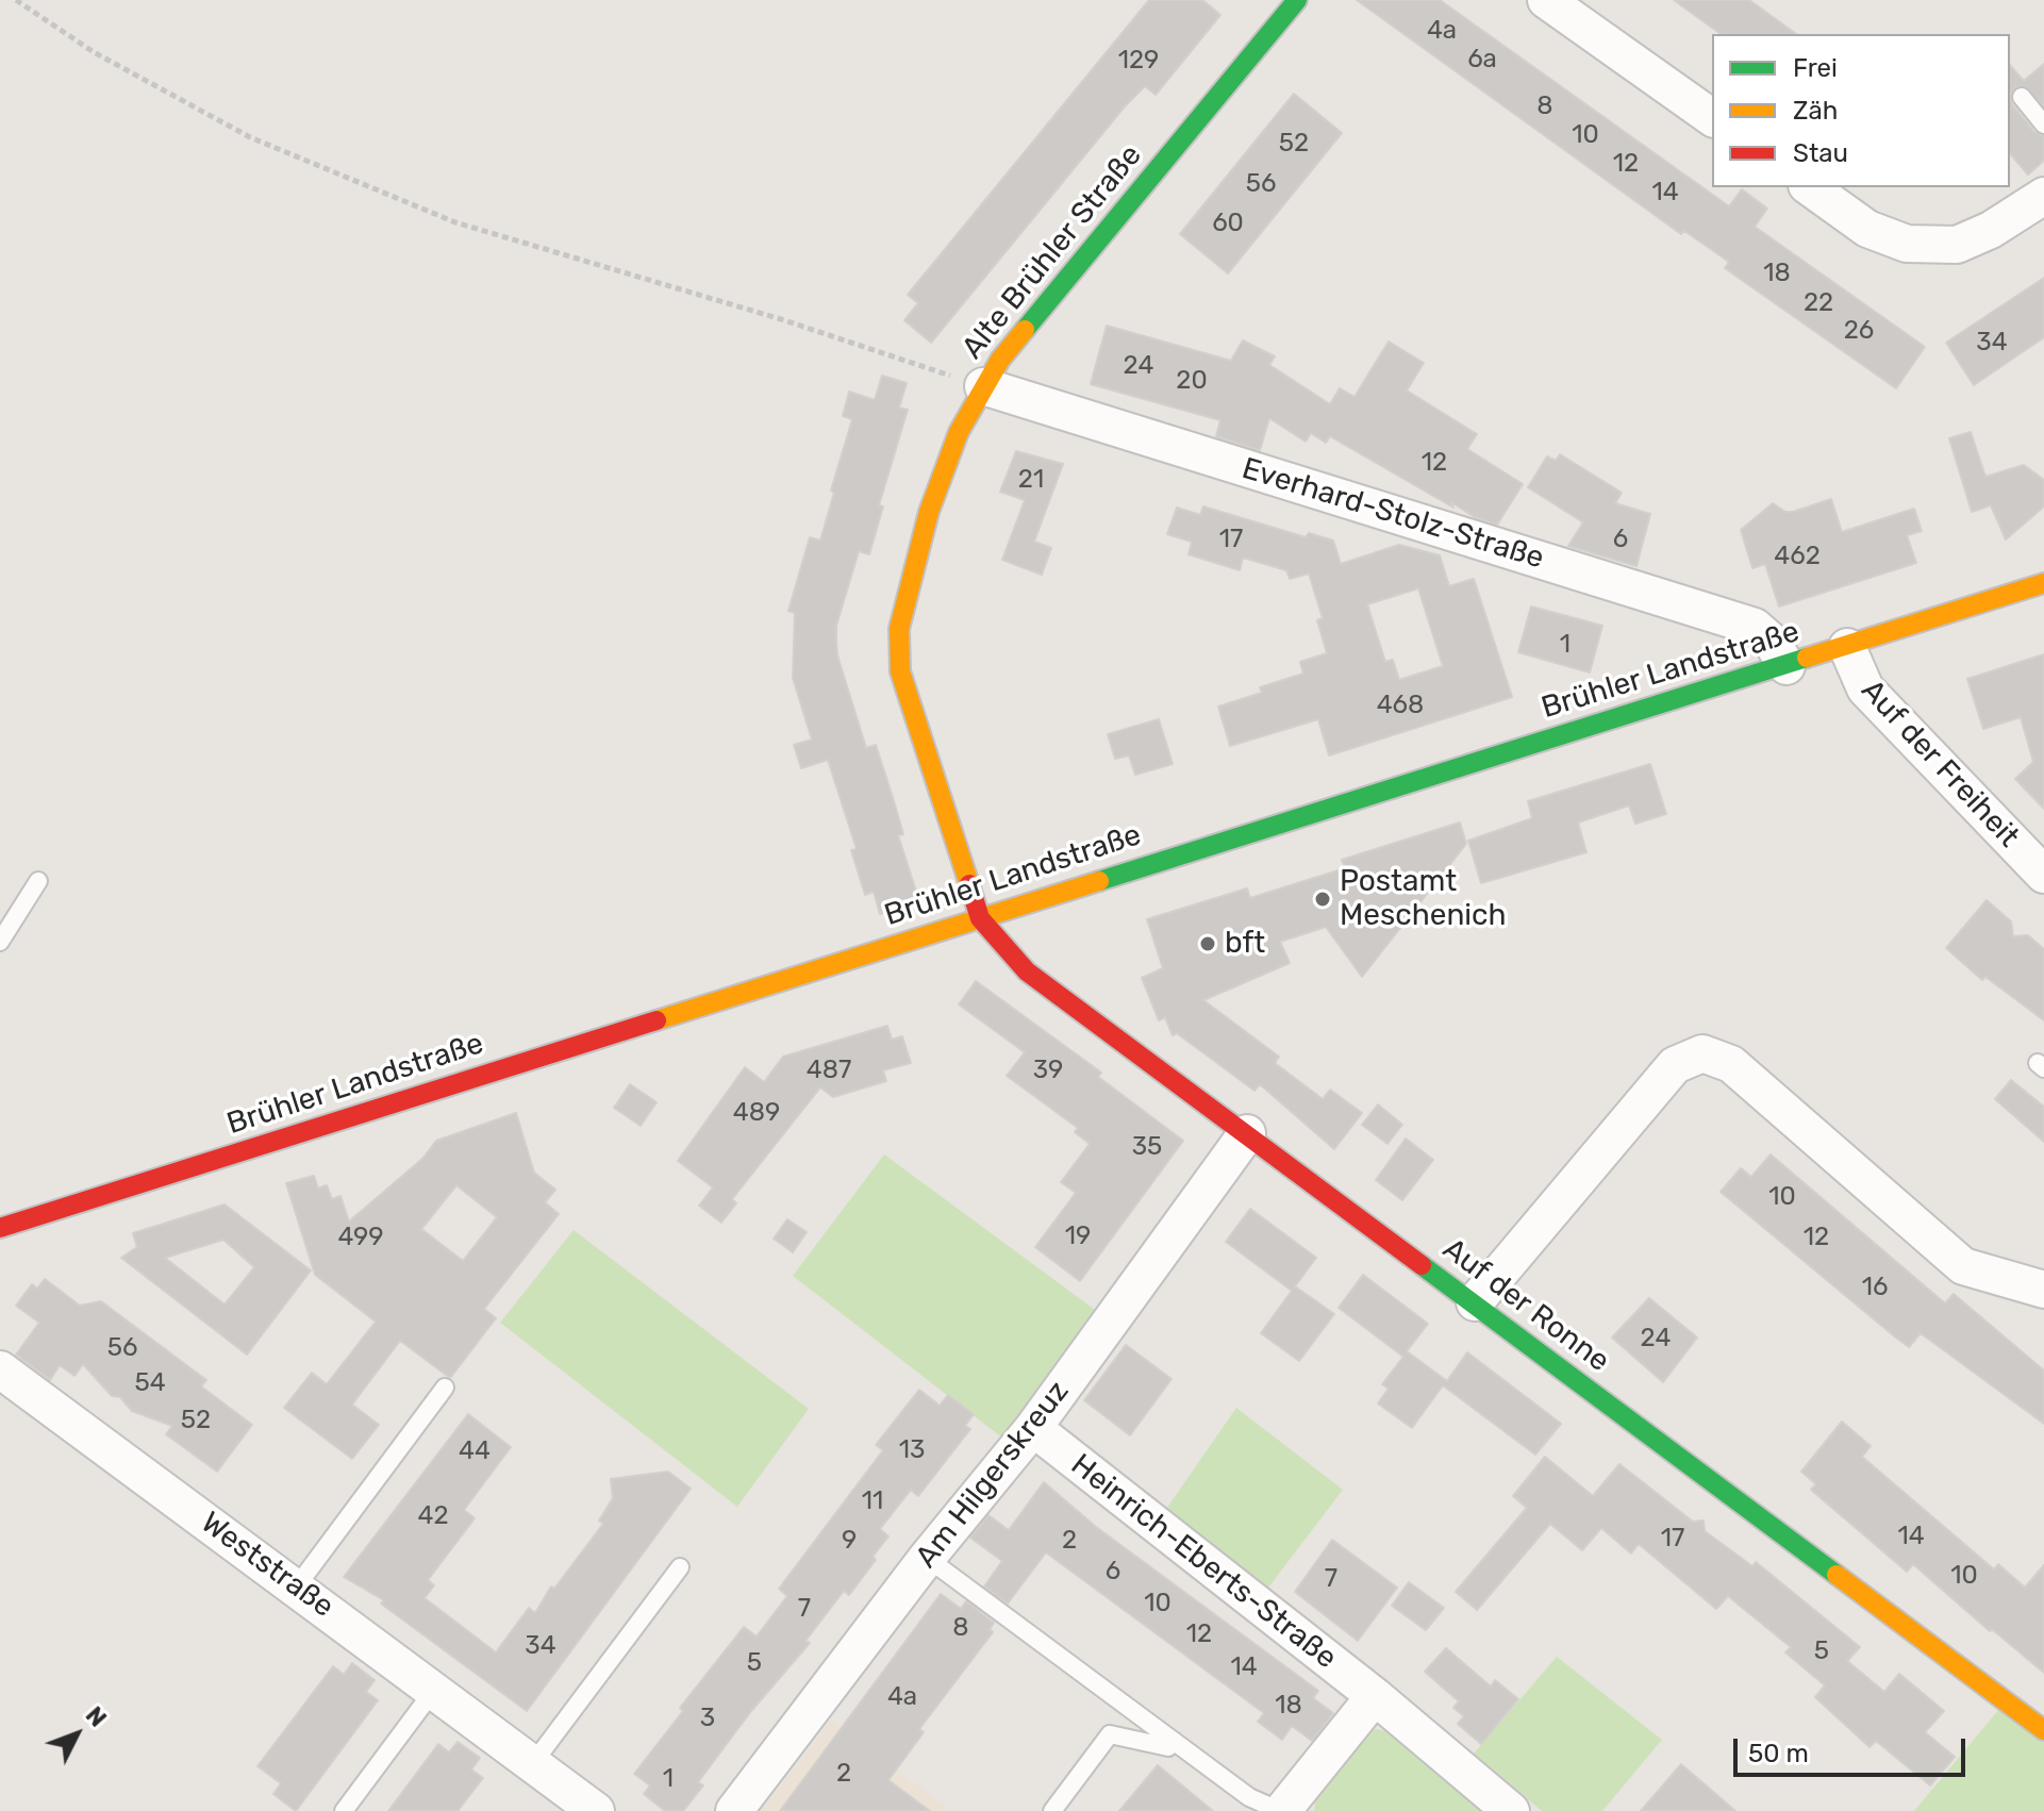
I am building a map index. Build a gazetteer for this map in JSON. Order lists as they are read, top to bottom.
{
  "streets": {
    "street": [
      "Alte Brühler Straße",
      "Everhard-Stolz-Straße",
      "Brühler Landstraße",
      "Auf der Freiheit",
      "Auf der Ronne",
      "Am Hilgerskreuz",
      "Heinrich-Eberts-Straße",
      "Weststraße"
    ]
  },
  "crossings": [
    ["Alte Brühler Straße", "Everhard-Stolz-Straße"],
    ["Alte Brühler Straße", "Brühler Landstraße"],
    ["Alte Brühler Straße", "Auf der Ronne"],
    ["Everhard-Stolz-Straße", "Brühler Landstraße"],
    ["Brühler Landstraße", "Auf der Freiheit"],
    ["Brühler Landstraße", "Auf der Ronne"],
    ["Auf der Ronne", "Am Hilgerskreuz"],
    ["Am Hilgerskreuz", "Heinrich-Eberts-Straße"]
  ],
  "places": ["Postamt Meschenich", "bft"],
  "house_numbers": [
    "4a",
    "6a",
    "129",
    "8",
    "10",
    "52",
    "12",
    "56",
    "14",
    "60",
    "18",
    "22",
    "26",
    "34",
    "24",
    "20",
    "12",
    "21",
    "17",
    "6",
    "462",
    "1",
    "468",
    "487",
    "39",
    "489",
    "35",
    "10",
    "19",
    "499",
    "12",
    "16",
    "24",
    "56",
    "54",
    "52",
    "13",
    "44",
    "11",
    "42",
    "14",
    "17",
    "9",
    "2",
    "6",
    "10",
    "7",
    "10",
    "7",
    "8",
    "12",
    "34",
    "5",
    "5",
    "14",
    "4a",
    "18",
    "3",
    "2",
    "1"
  ],
  "legend": ["Frei", "Zäh", "Stau"],
  "scale_bar": "50 m",
  "north": "top right"
}
